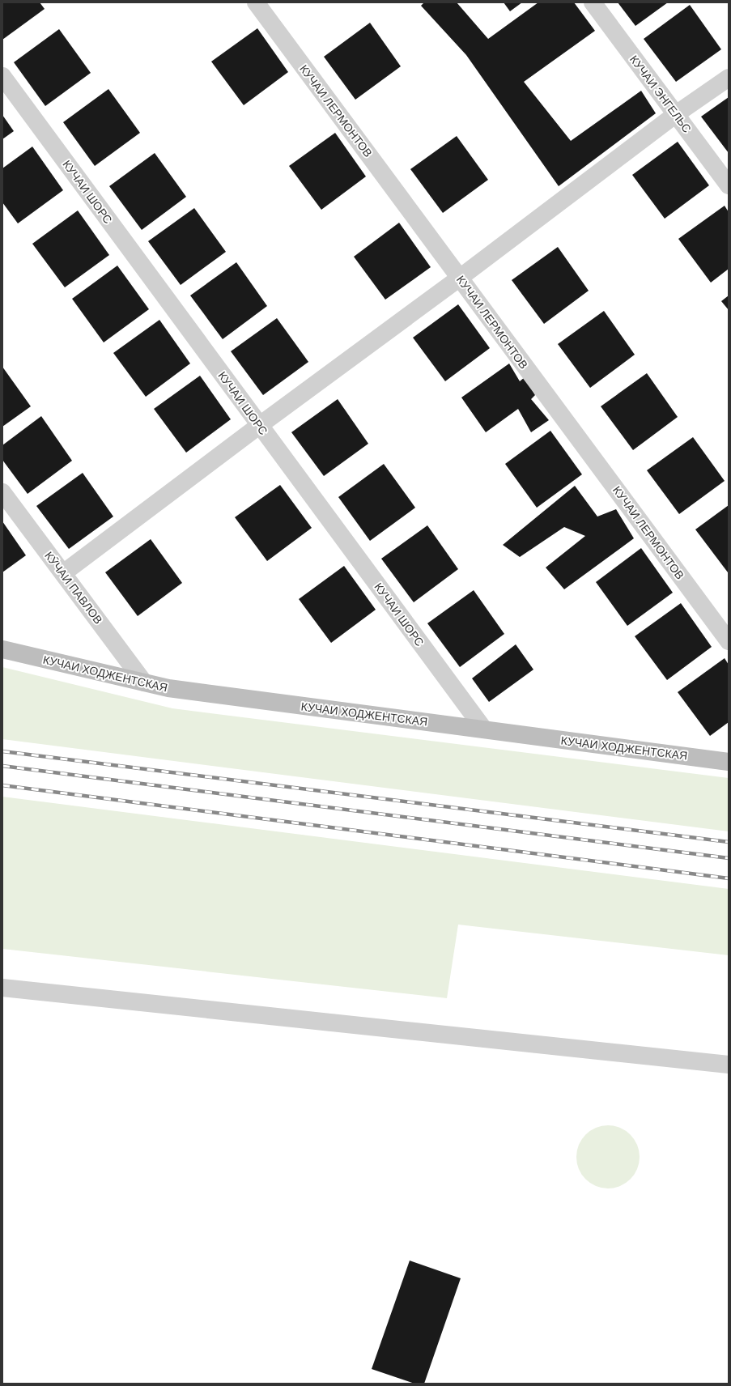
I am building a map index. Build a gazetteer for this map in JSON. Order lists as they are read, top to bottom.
{
  "streets": {
    "main road": ["КУЧАИ ХОДЖЕНТСКАЯ"],
    "street": [
      "КУЧАИ ЭНГЕЛЬС",
      "КУЧАИ ЛЕРМОНТОВ",
      "КУЧАИ ШОРС",
      "КӮЧАИ ПАВЛОВ"
    ]
  },
  "crossings": [
    ["КУЧАИ ШОРС", "КУЧАИ ХОДЖЕНТСКАЯ"],
    ["КӮЧАИ ПАВЛОВ", "КУЧАИ ХОДЖЕНТСКАЯ"]
  ]
}
